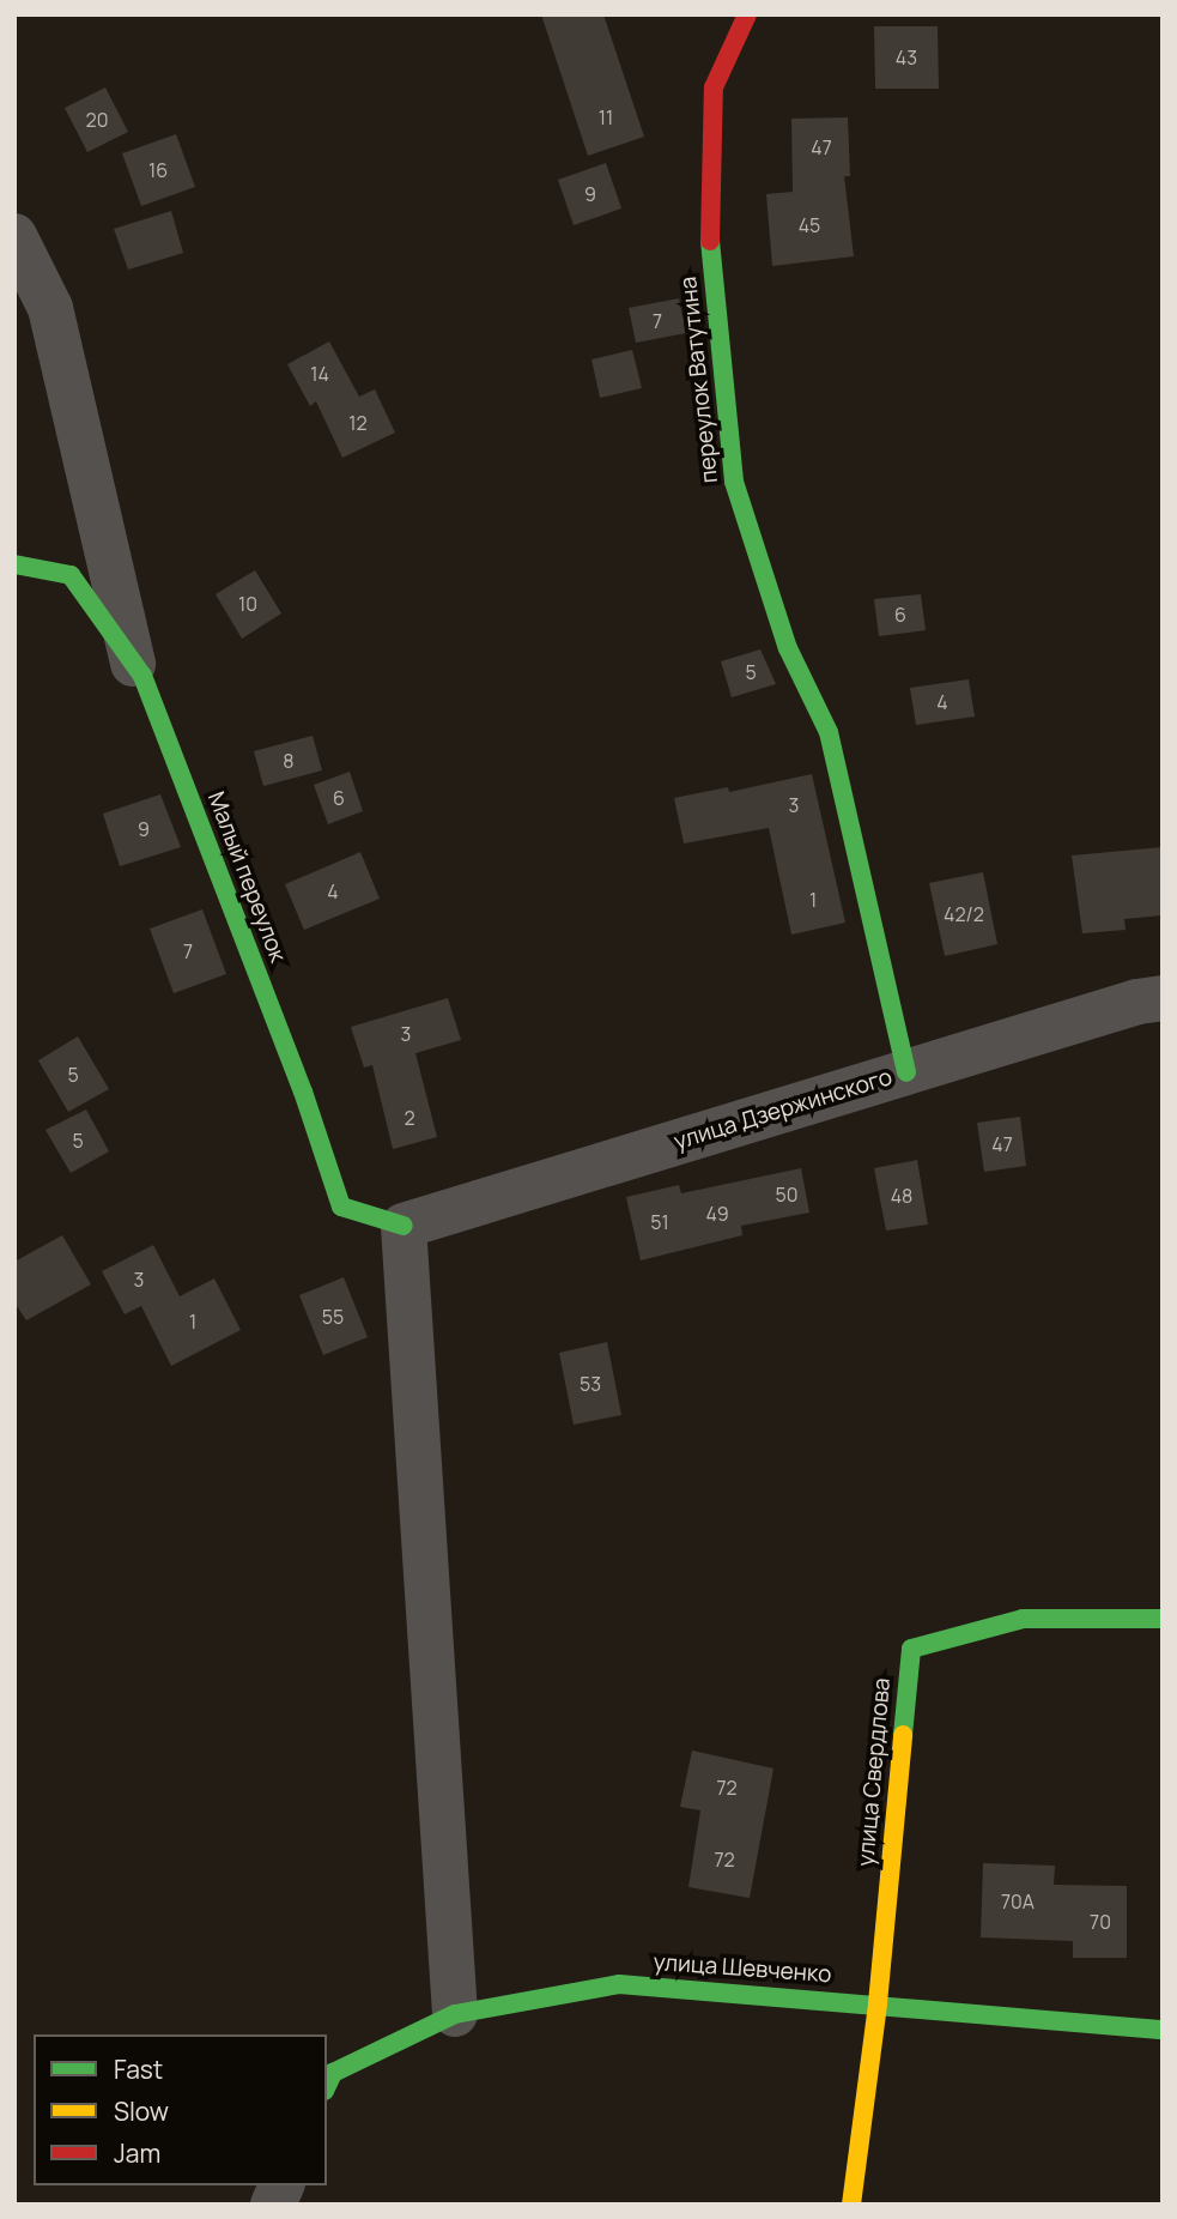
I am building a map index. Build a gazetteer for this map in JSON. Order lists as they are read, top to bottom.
{
  "streets": {
    "street": [
      "переулок Ватутина",
      "Малый переулок",
      "улица Дзержинского",
      "улица Свердлова",
      "улица Шевченко"
    ]
  },
  "crossings": [
    ["переулок Ватутина", "улица Дзержинского"],
    ["Малый переулок", "улица Дзержинского"],
    ["улица Свердлова", "улица Шевченко"]
  ],
  "house_numbers": [
    "43",
    "11",
    "20",
    "47",
    "16",
    "9",
    "45",
    "7",
    "14",
    "12",
    "10",
    "6",
    "5",
    "4",
    "8",
    "6",
    "3",
    "9",
    "4",
    "1",
    "42/2",
    "7",
    "3",
    "5",
    "2",
    "5",
    "47",
    "50",
    "48",
    "49",
    "51",
    "3",
    "55",
    "1",
    "53",
    "72",
    "72",
    "70А",
    "70"
  ],
  "legend": ["Fast", "Slow", "Jam"]
}
